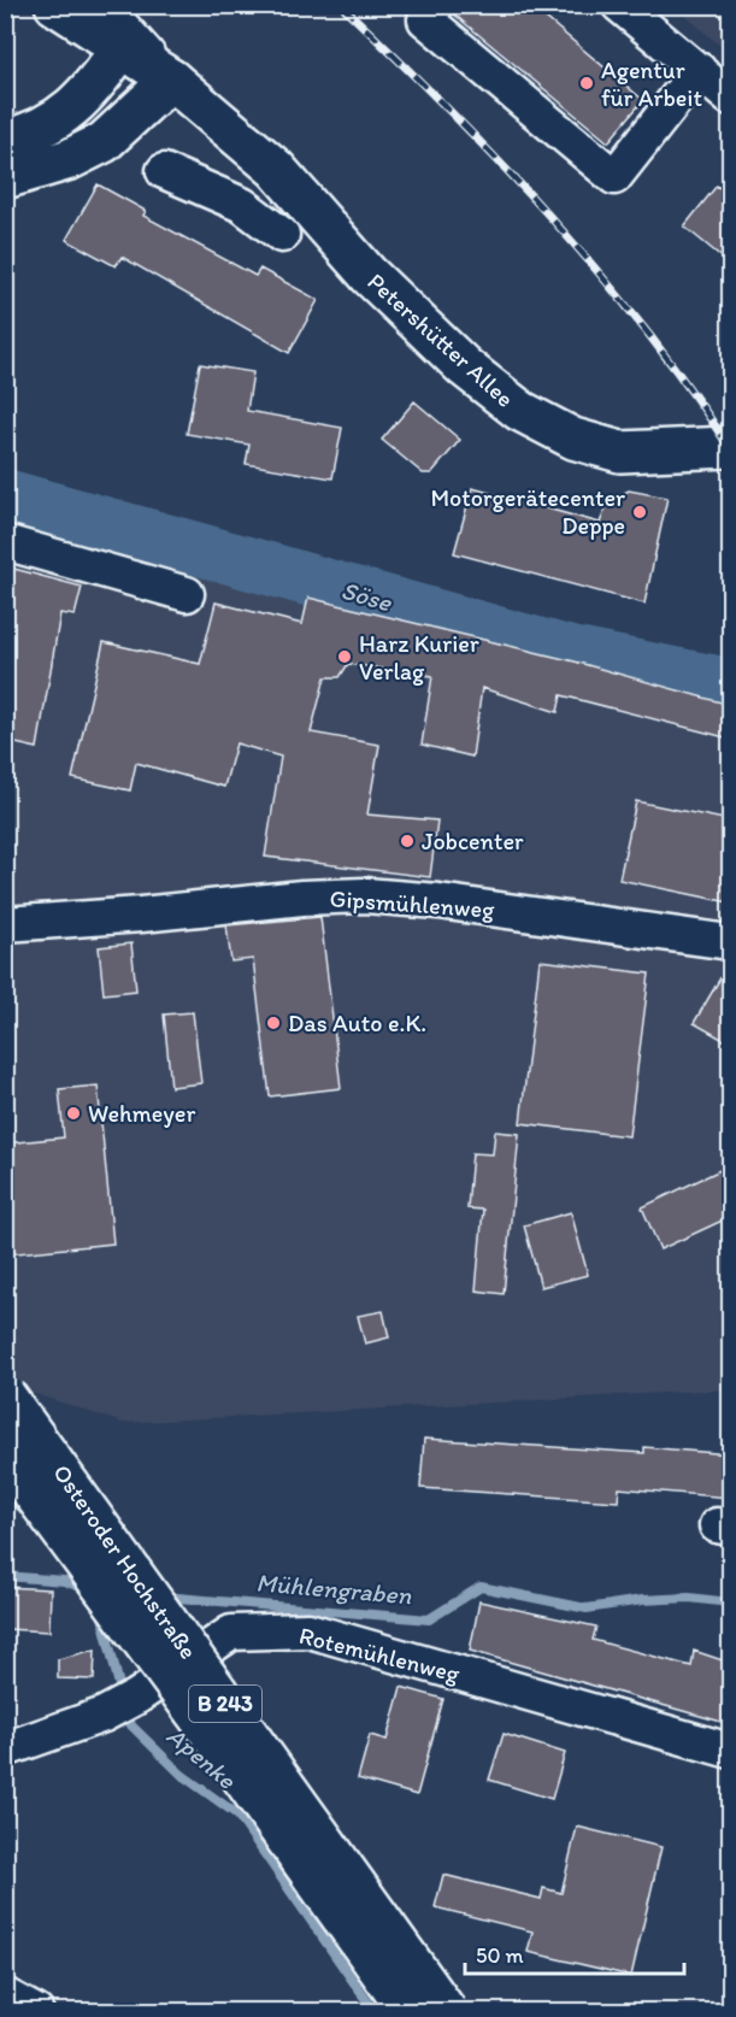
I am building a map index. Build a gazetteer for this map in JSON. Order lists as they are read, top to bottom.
{
  "streets": {
    "main road": ["Petershütter Allee", "Osteroder Hochstraße", "B 243"],
    "street": ["Gipsmühlenweg", "Rotemühlenweg"]
  },
  "water": ["Söse", "Mühlengraben", "Apenke"],
  "places": [
    "Agentur für Arbeit",
    "Motorgerätecenter Deppe",
    "Harz Kurier Verlag",
    "Jobcenter",
    "Das Auto e.K.",
    "Wehmeyer"
  ],
  "scale_bar": "50 m"
}
